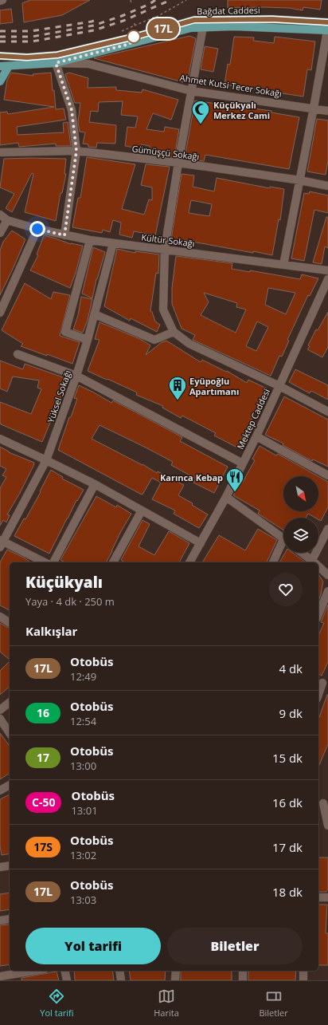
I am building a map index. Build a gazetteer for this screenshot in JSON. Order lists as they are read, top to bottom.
{
  "streets": {
    "main road": ["Bağdat Caddesi"],
    "street": [
      "Ahmet Kutsi Tecer Sokağı",
      "Gümüşçü Sokağı",
      "Kültür Sokağı",
      "Yüksel Sokağı",
      "Mektep Caddesi"
    ]
  },
  "crossings": [
    ["Bağdat Caddesi", "Ahmet Kutsi Tecer Sokağı"],
    ["Kültür Sokağı", "Yüksel Sokağı"]
  ],
  "places": {
    "mosque": ["Küçükyalı Merkez Cami"],
    "building": ["Eyüpoğlu Apartımanı"],
    "restaurant": ["Karınca Kebap"]
  },
  "lines": ["bus line 17L"],
  "north": "bottom right",
  "page": {
    "on_map": "17L",
    "heading": [
      ["Küçükyalı", "Yaya · 4 dk · 250 m"],
      "Kalkışlar"
    ],
    "list": [
      {
        "mark": "17L",
        "name": "Otobüs",
        "note": "12:49",
        "value": "4 dk"
      },
      {
        "mark": "16",
        "name": "Otobüs",
        "note": "12:54",
        "value": "9 dk"
      },
      {
        "mark": "17",
        "name": "Otobüs",
        "note": "13:00",
        "value": "15 dk"
      },
      {
        "mark": "C-50",
        "name": "Otobüs",
        "note": "13:01",
        "value": "16 dk"
      },
      {
        "mark": "17S",
        "name": "Otobüs",
        "note": "13:02",
        "value": "17 dk"
      },
      {
        "mark": "17L",
        "name": "Otobüs",
        "note": "13:03",
        "value": "18 dk"
      }
    ],
    "buttons": ["Yol tarifi", "Biletler"],
    "tabs": ["Yol tarifi", "Harita", "Biletler"]
  }
}
